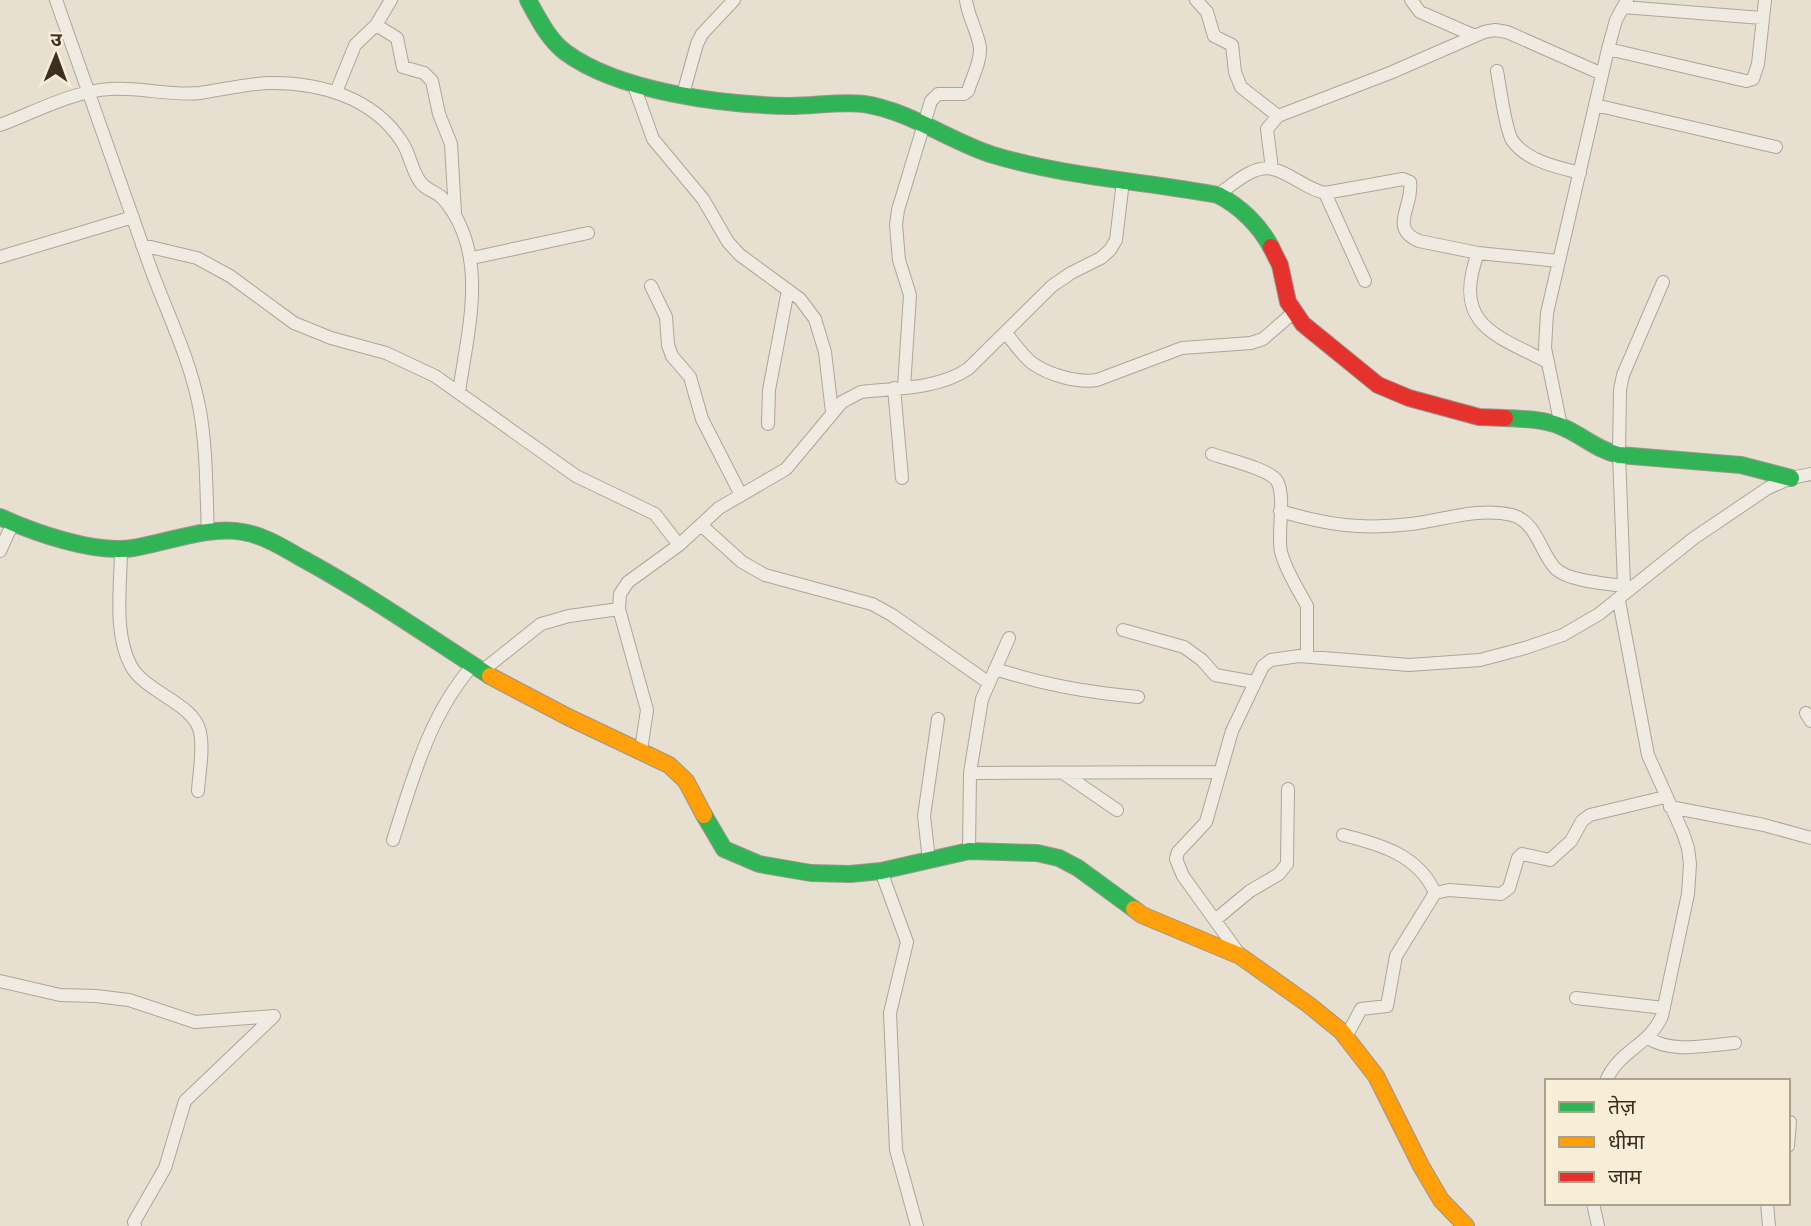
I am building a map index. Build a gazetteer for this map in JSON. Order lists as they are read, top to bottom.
{
  "legend": ["तेज़", "धीमा", "जाम"],
  "north": "top"
}
